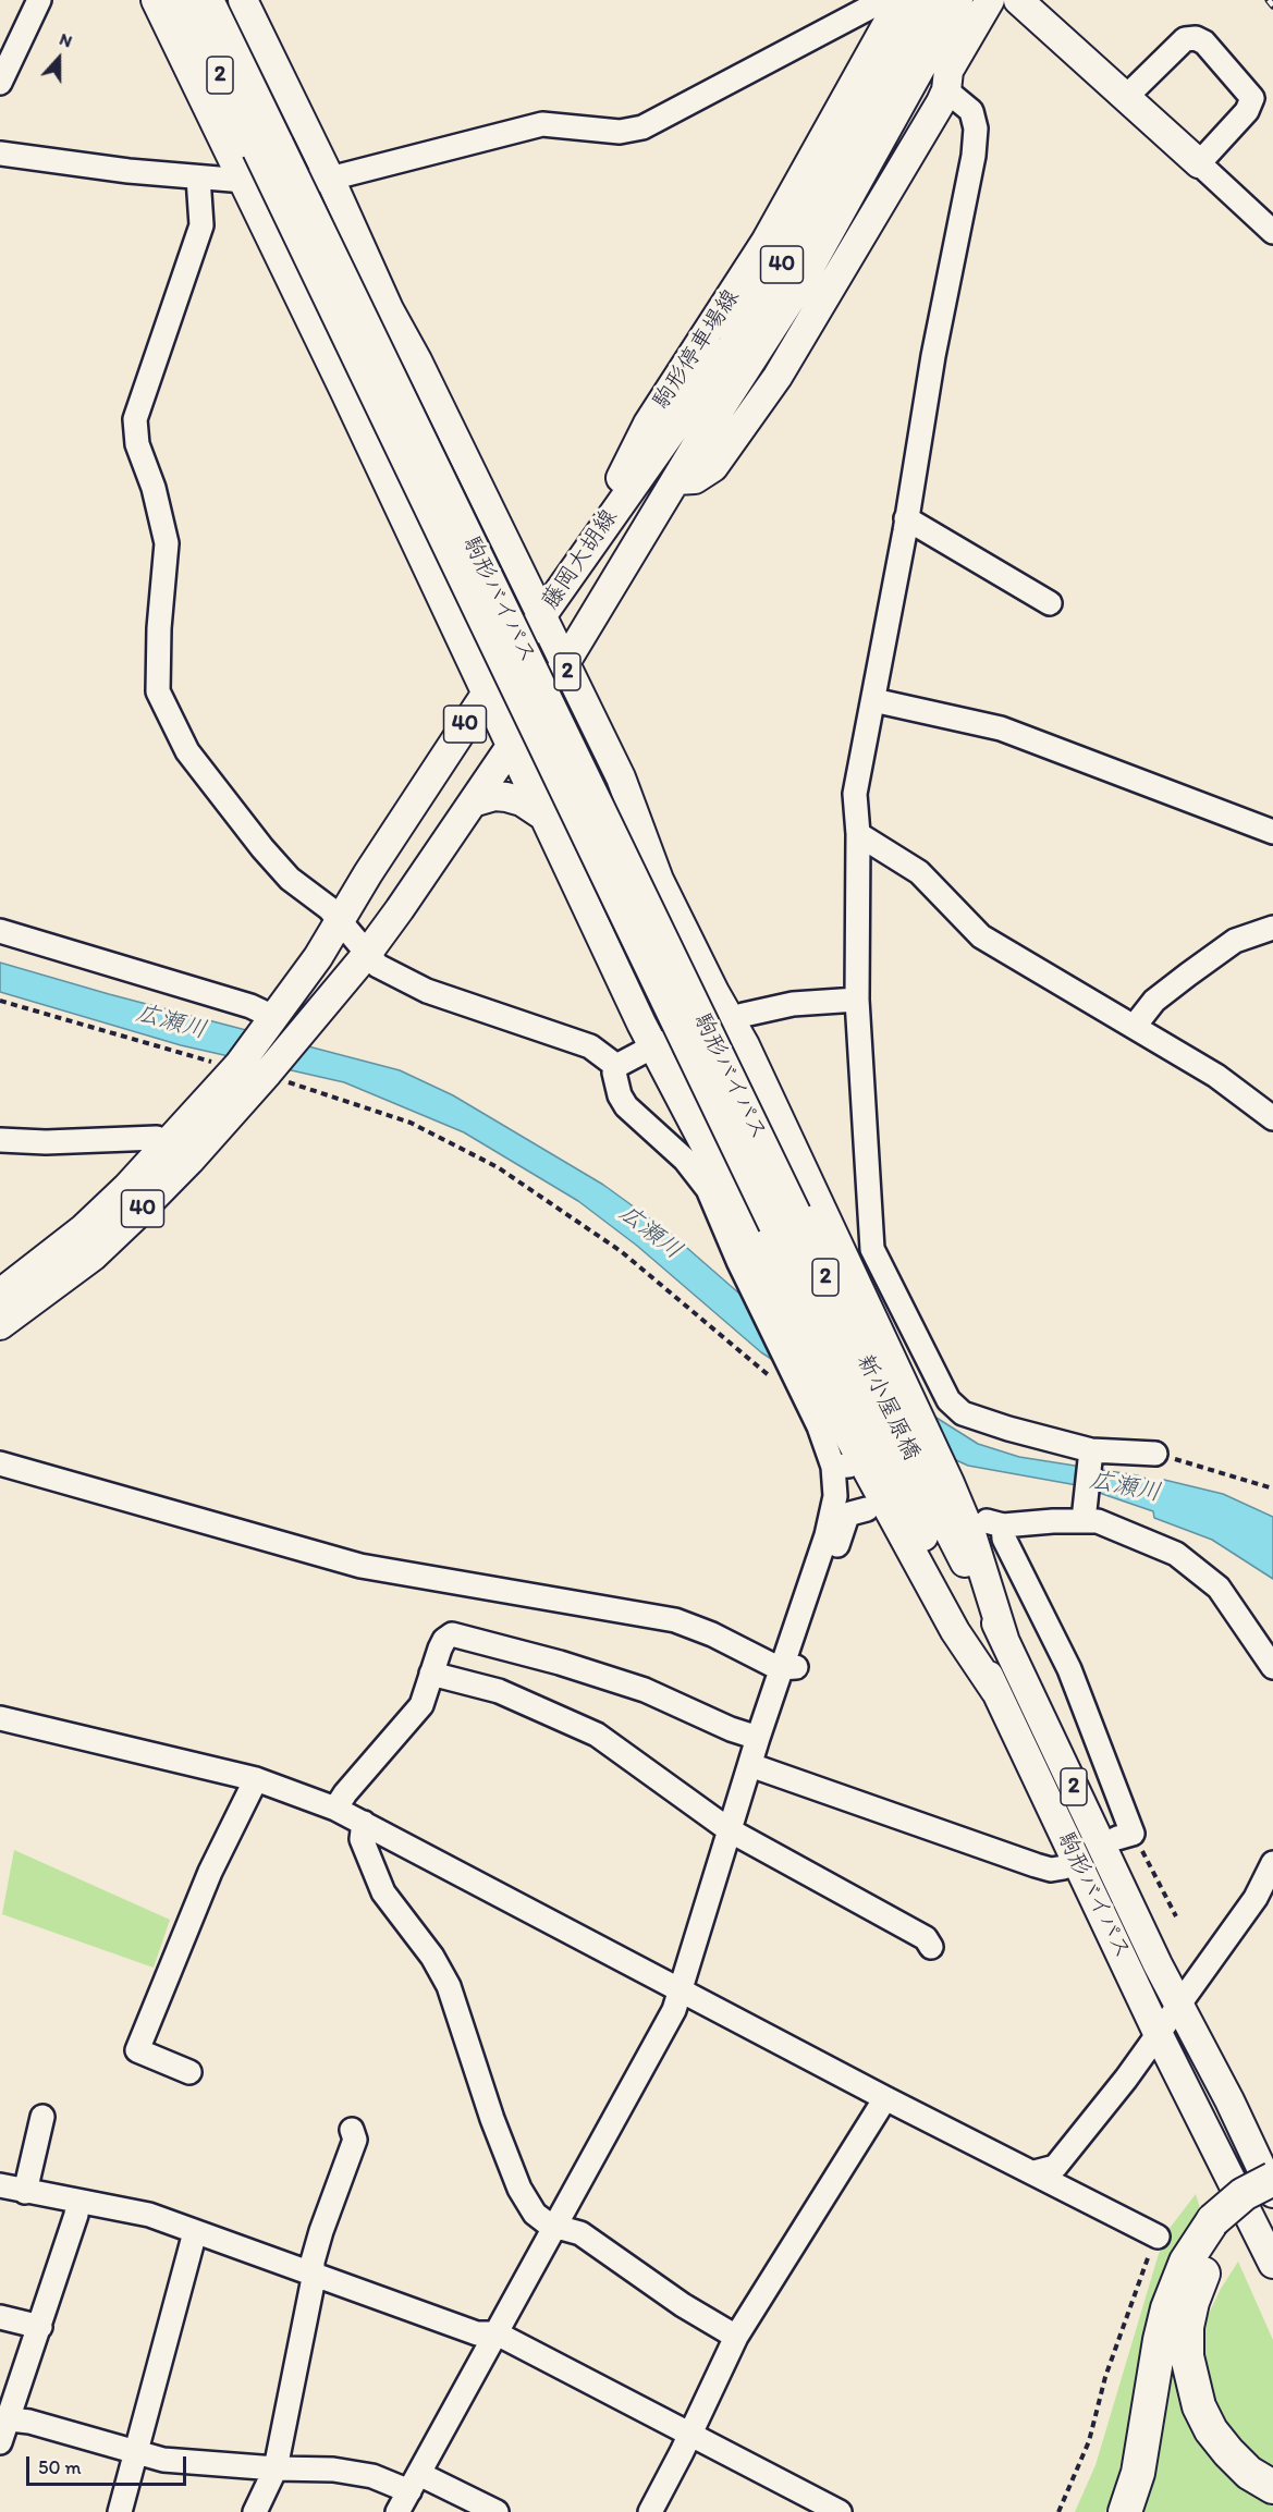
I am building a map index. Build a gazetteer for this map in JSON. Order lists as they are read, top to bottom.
{
  "streets": {
    "main road": [
      "2",
      "40",
      "駒形停車場線",
      "藤岡大胡線",
      "駒形バイパス",
      "新小屋原橋"
    ]
  },
  "crossings": [
    ["2", "藤岡大胡線"],
    ["2", "駒形バイパス"],
    ["2", "新小屋原橋"],
    ["40", "藤岡大胡線"],
    ["駒形停車場線", "藤岡大胡線"],
    ["駒形バイパス", "新小屋原橋"]
  ],
  "water": ["広瀬川"],
  "scale_bar": "50 m",
  "north": "top"
}
